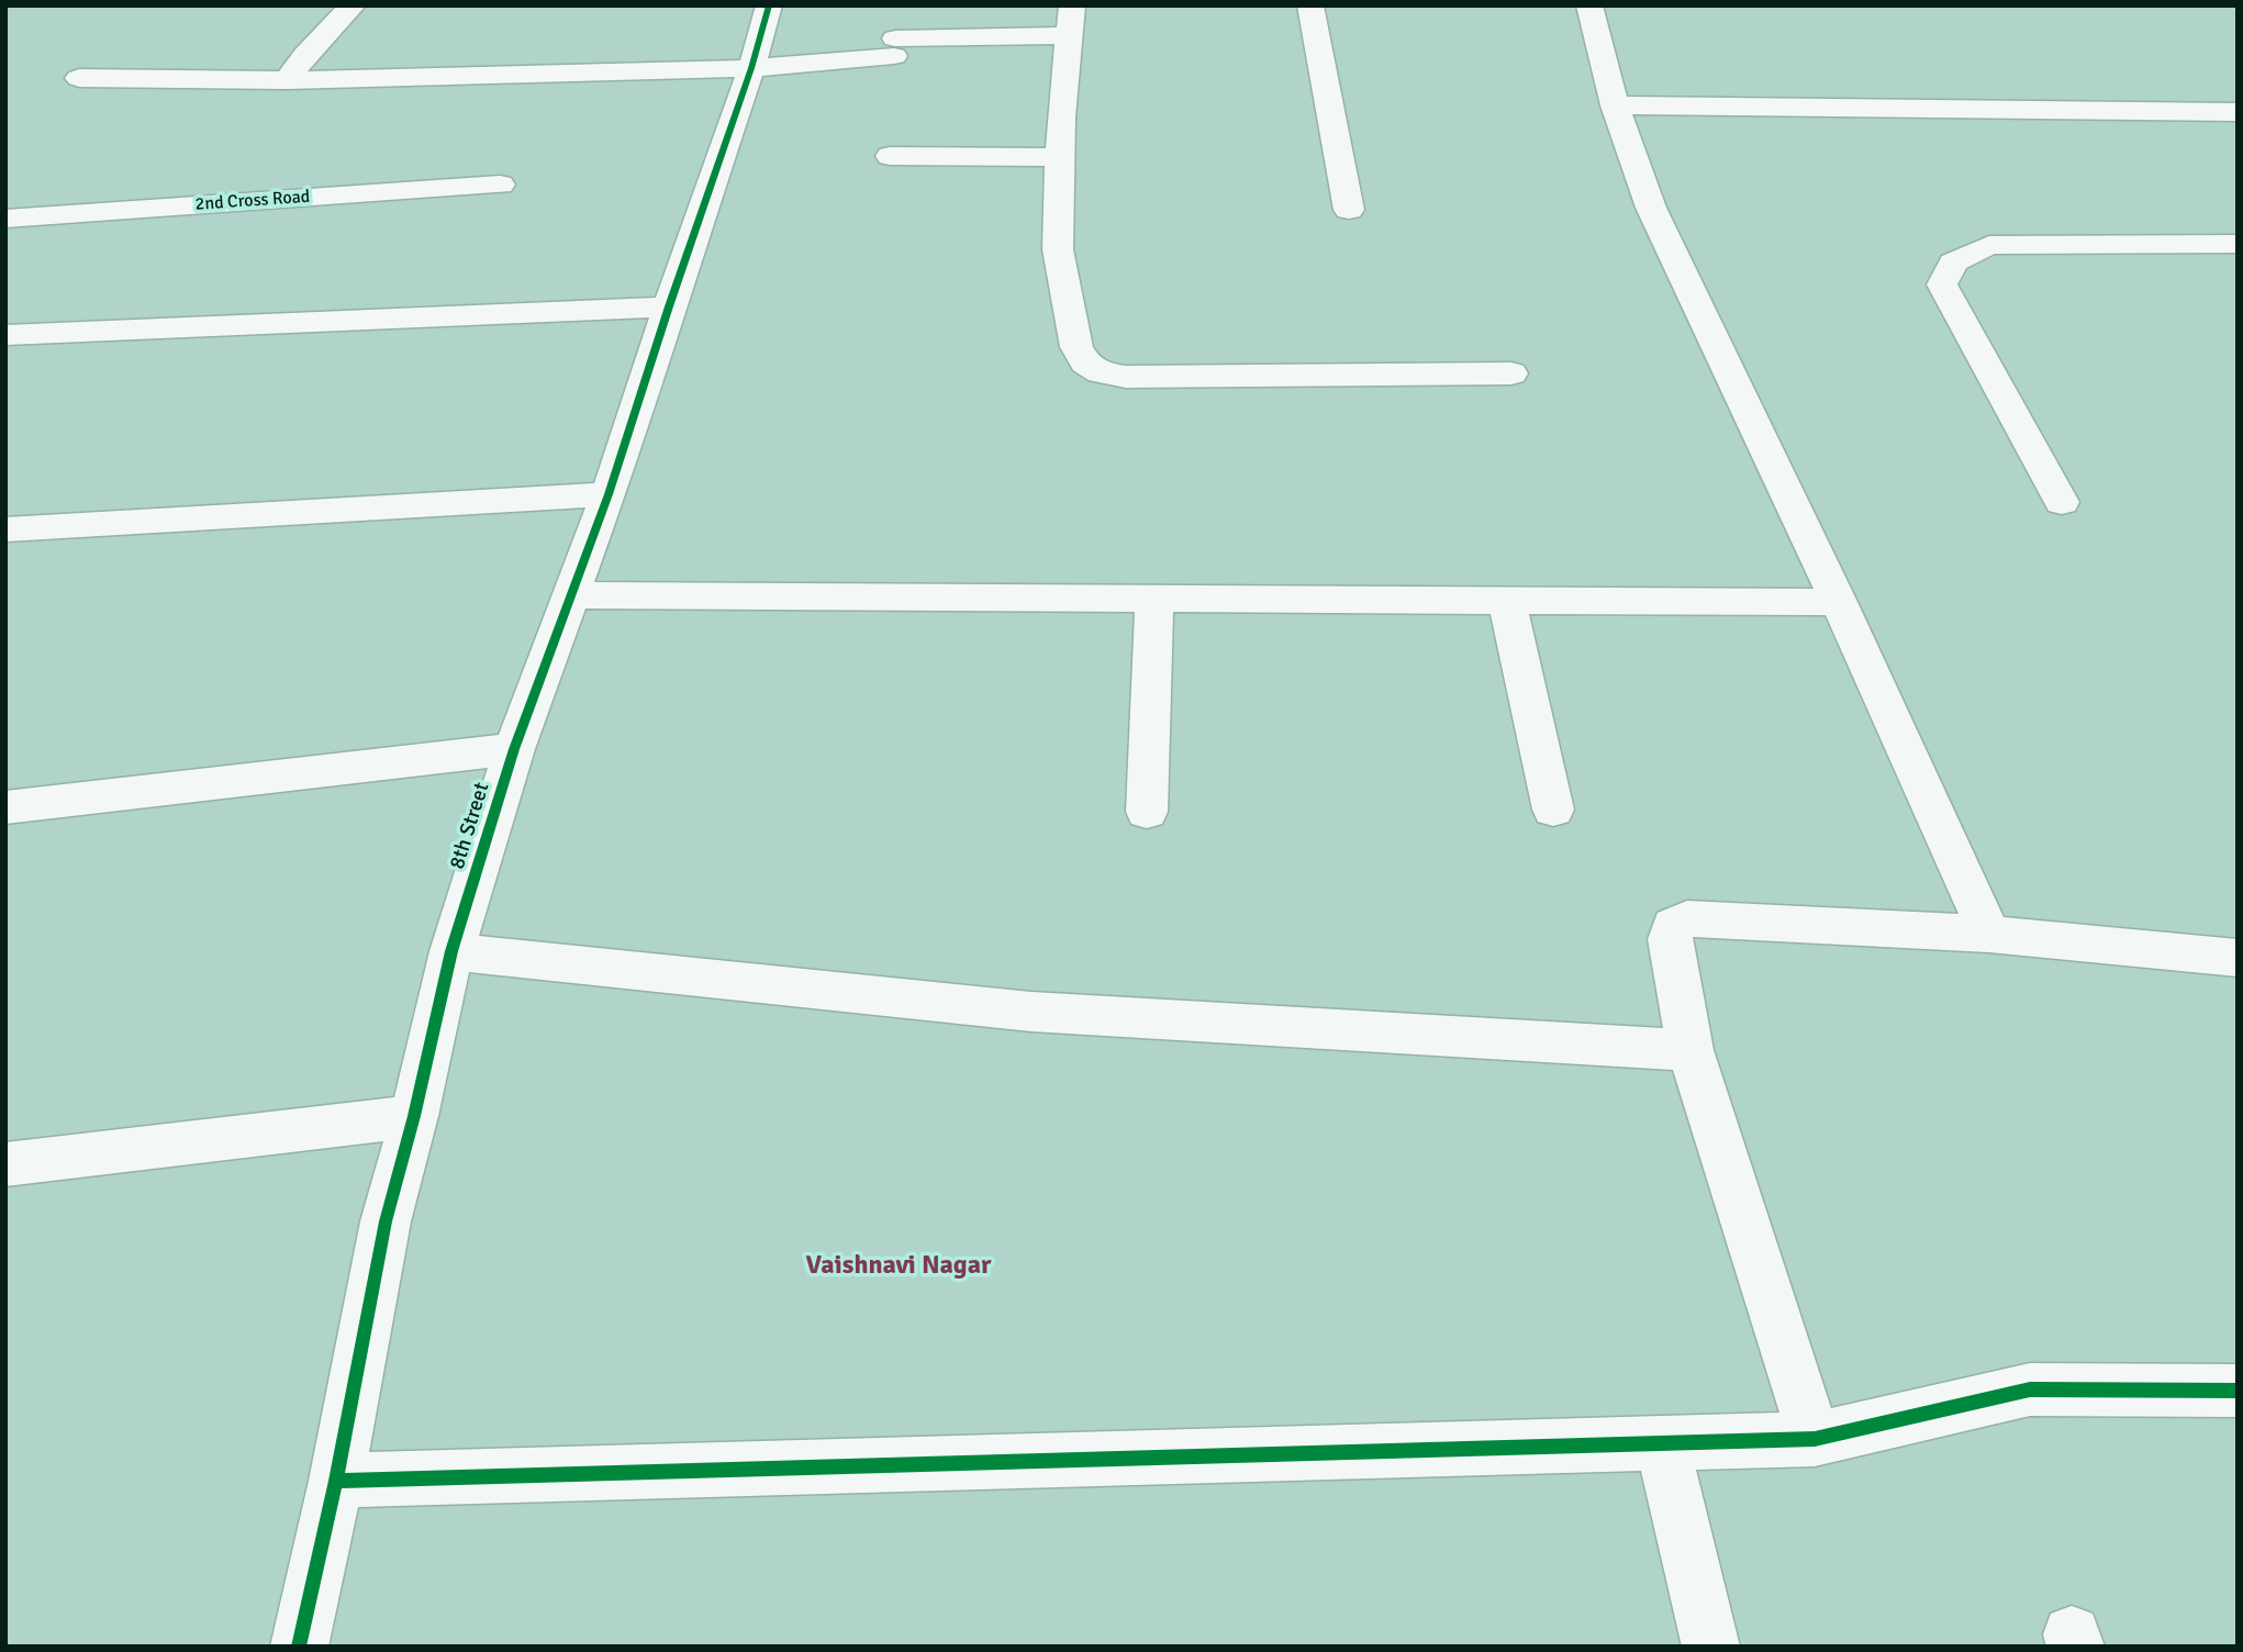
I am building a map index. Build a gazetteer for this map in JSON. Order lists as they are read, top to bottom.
{
  "streets": {
    "street": ["2nd Cross Road", "8th Street"]
  },
  "districts": ["Vaishnavi Nagar"]
}
